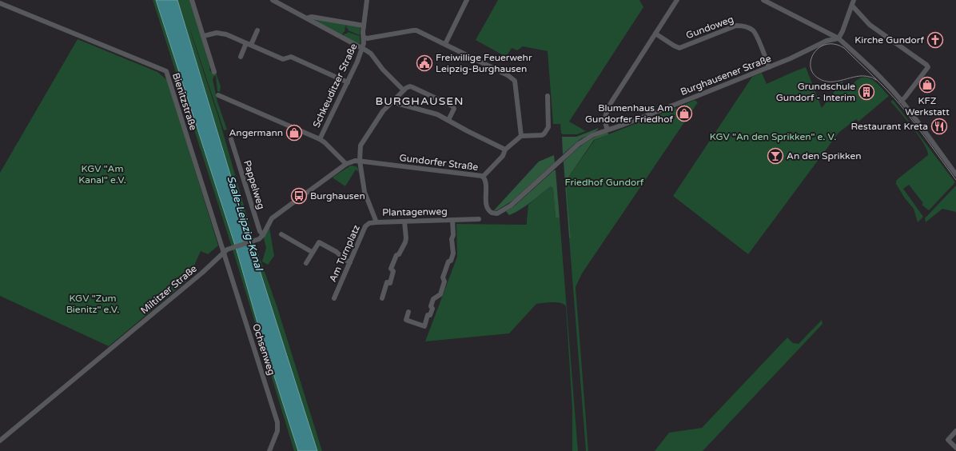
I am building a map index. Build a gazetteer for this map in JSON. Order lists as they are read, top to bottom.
{
  "streets": {
    "street": [
      "Gundoweg",
      "Burghausener Straße",
      "Schkeuditzer Straße",
      "Bienitzstraße",
      "Gundorfer Straße",
      "Pappelweg",
      "Plantagenweg",
      "Am Turnplatz",
      "Miltitzer Straße",
      "Ochsenweg"
    ]
  },
  "crossings": [
    ["Gundoweg", "Burghausener Straße"],
    ["Burghausener Straße", "Gundorfer Straße"],
    ["Bienitzstraße", "Miltitzer Straße"],
    ["Bienitzstraße", "Ochsenweg"],
    ["Gundorfer Straße", "Plantagenweg"],
    ["Gundorfer Straße", "Miltitzer Straße"],
    ["Pappelweg", "Miltitzer Straße"],
    ["Plantagenweg", "Am Turnplatz"],
    ["Miltitzer Straße", "Ochsenweg"]
  ],
  "districts": ["BURGHAUSEN"],
  "water": ["Saale-Leipzig-Kanal"],
  "parks": [
    "KGV \"An den Sprikken\" e. V.",
    "KGV \"Am Kanal\" e.V.",
    "Friedhof Gundorf",
    "KGV \"Zum Bienitz\" e.V."
  ],
  "places": {
    "church": ["Kirche Gundorf"],
    "public building": ["Freiwillige Feuerwehr Leipzig-Burghausen"],
    "shop": ["KFZ Werkstatt", "Blumenhaus Am Gundorfer Friedhof", "Angermann"],
    "building": ["Grundschule Gundorf - Interim"],
    "restaurant": ["Restaurant Kreta"],
    "bar": ["An den Sprikken"],
    "bus stop": ["Burghausen"]
  }
}
